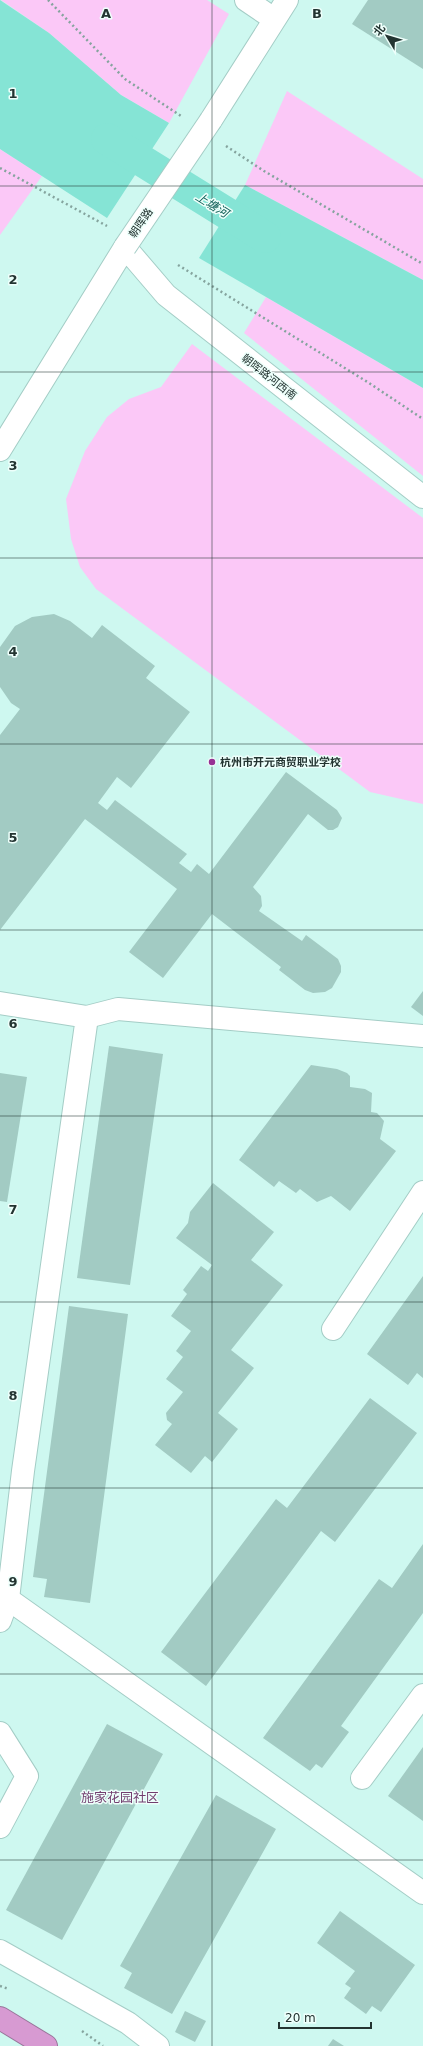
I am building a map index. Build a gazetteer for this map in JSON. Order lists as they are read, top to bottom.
{
  "streets": {
    "street": ["朝晖路", "朝晖路河西南"]
  },
  "crossings": [
    ["朝晖路", "朝晖路河西南"]
  ],
  "districts": ["施家花园社区"],
  "water": ["上塘河"],
  "places": ["杭州市开元商贸职业学校"],
  "scale_bar": "20 m",
  "north": "top left",
  "grid": {
    "columns": ["A", "B"],
    "rows": [
      "1",
      "2",
      "3",
      "4",
      "5",
      "6",
      "7",
      "8",
      "9"
    ]
  }
}
